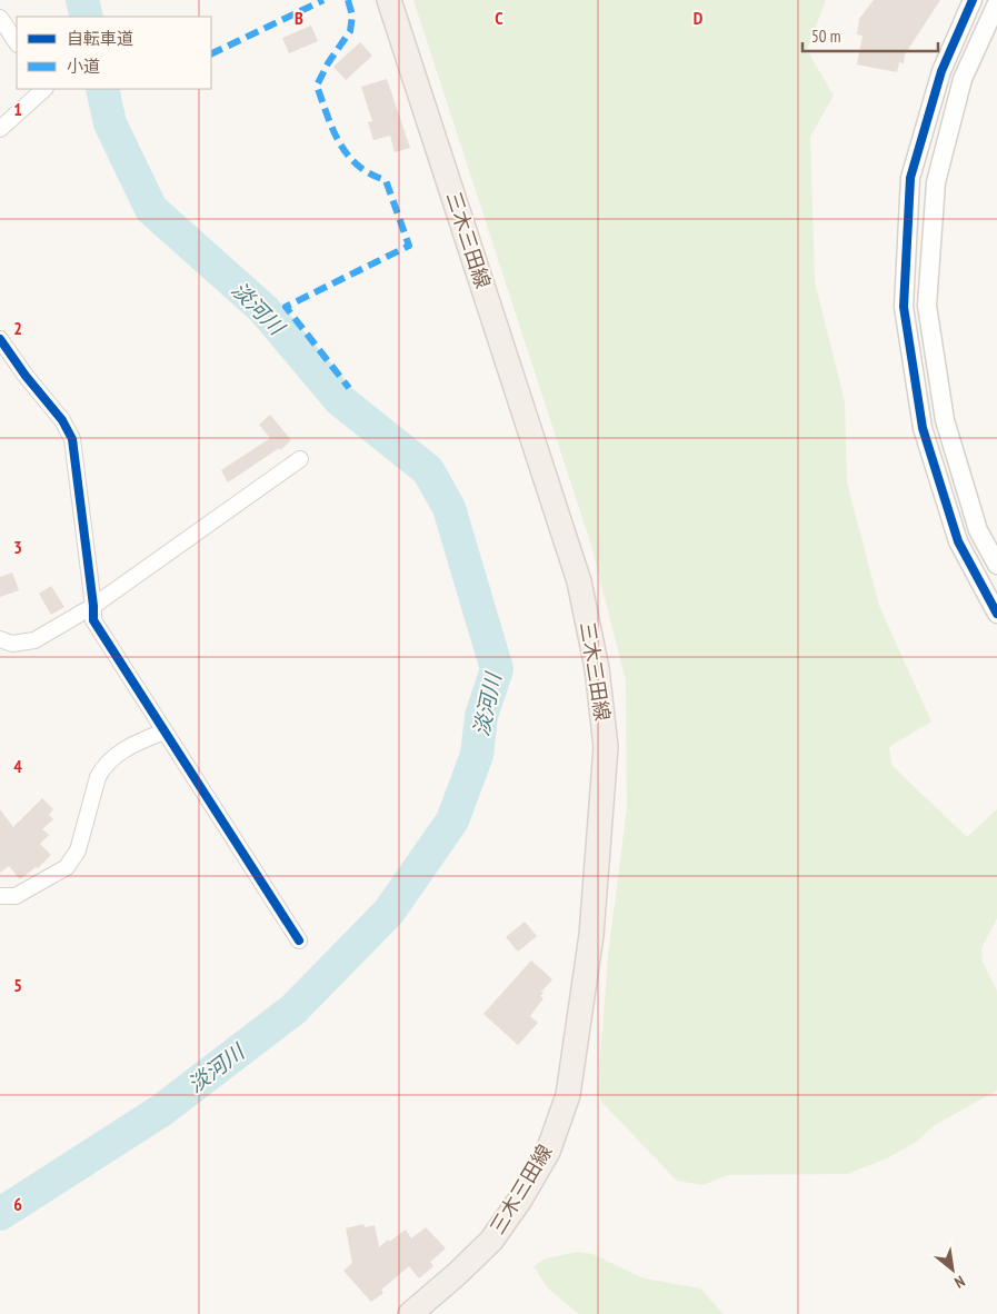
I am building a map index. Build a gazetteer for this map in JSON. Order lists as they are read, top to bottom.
{
  "streets": {
    "main road": ["三木三田線"]
  },
  "water": ["淡河川"],
  "legend": ["自転車道", "小道"],
  "scale_bar": "50 m",
  "north": "bottom right",
  "grid": {
    "columns": ["B", "C", "D"],
    "rows": [
      "1",
      "2",
      "3",
      "4",
      "5",
      "6"
    ]
  }
}
